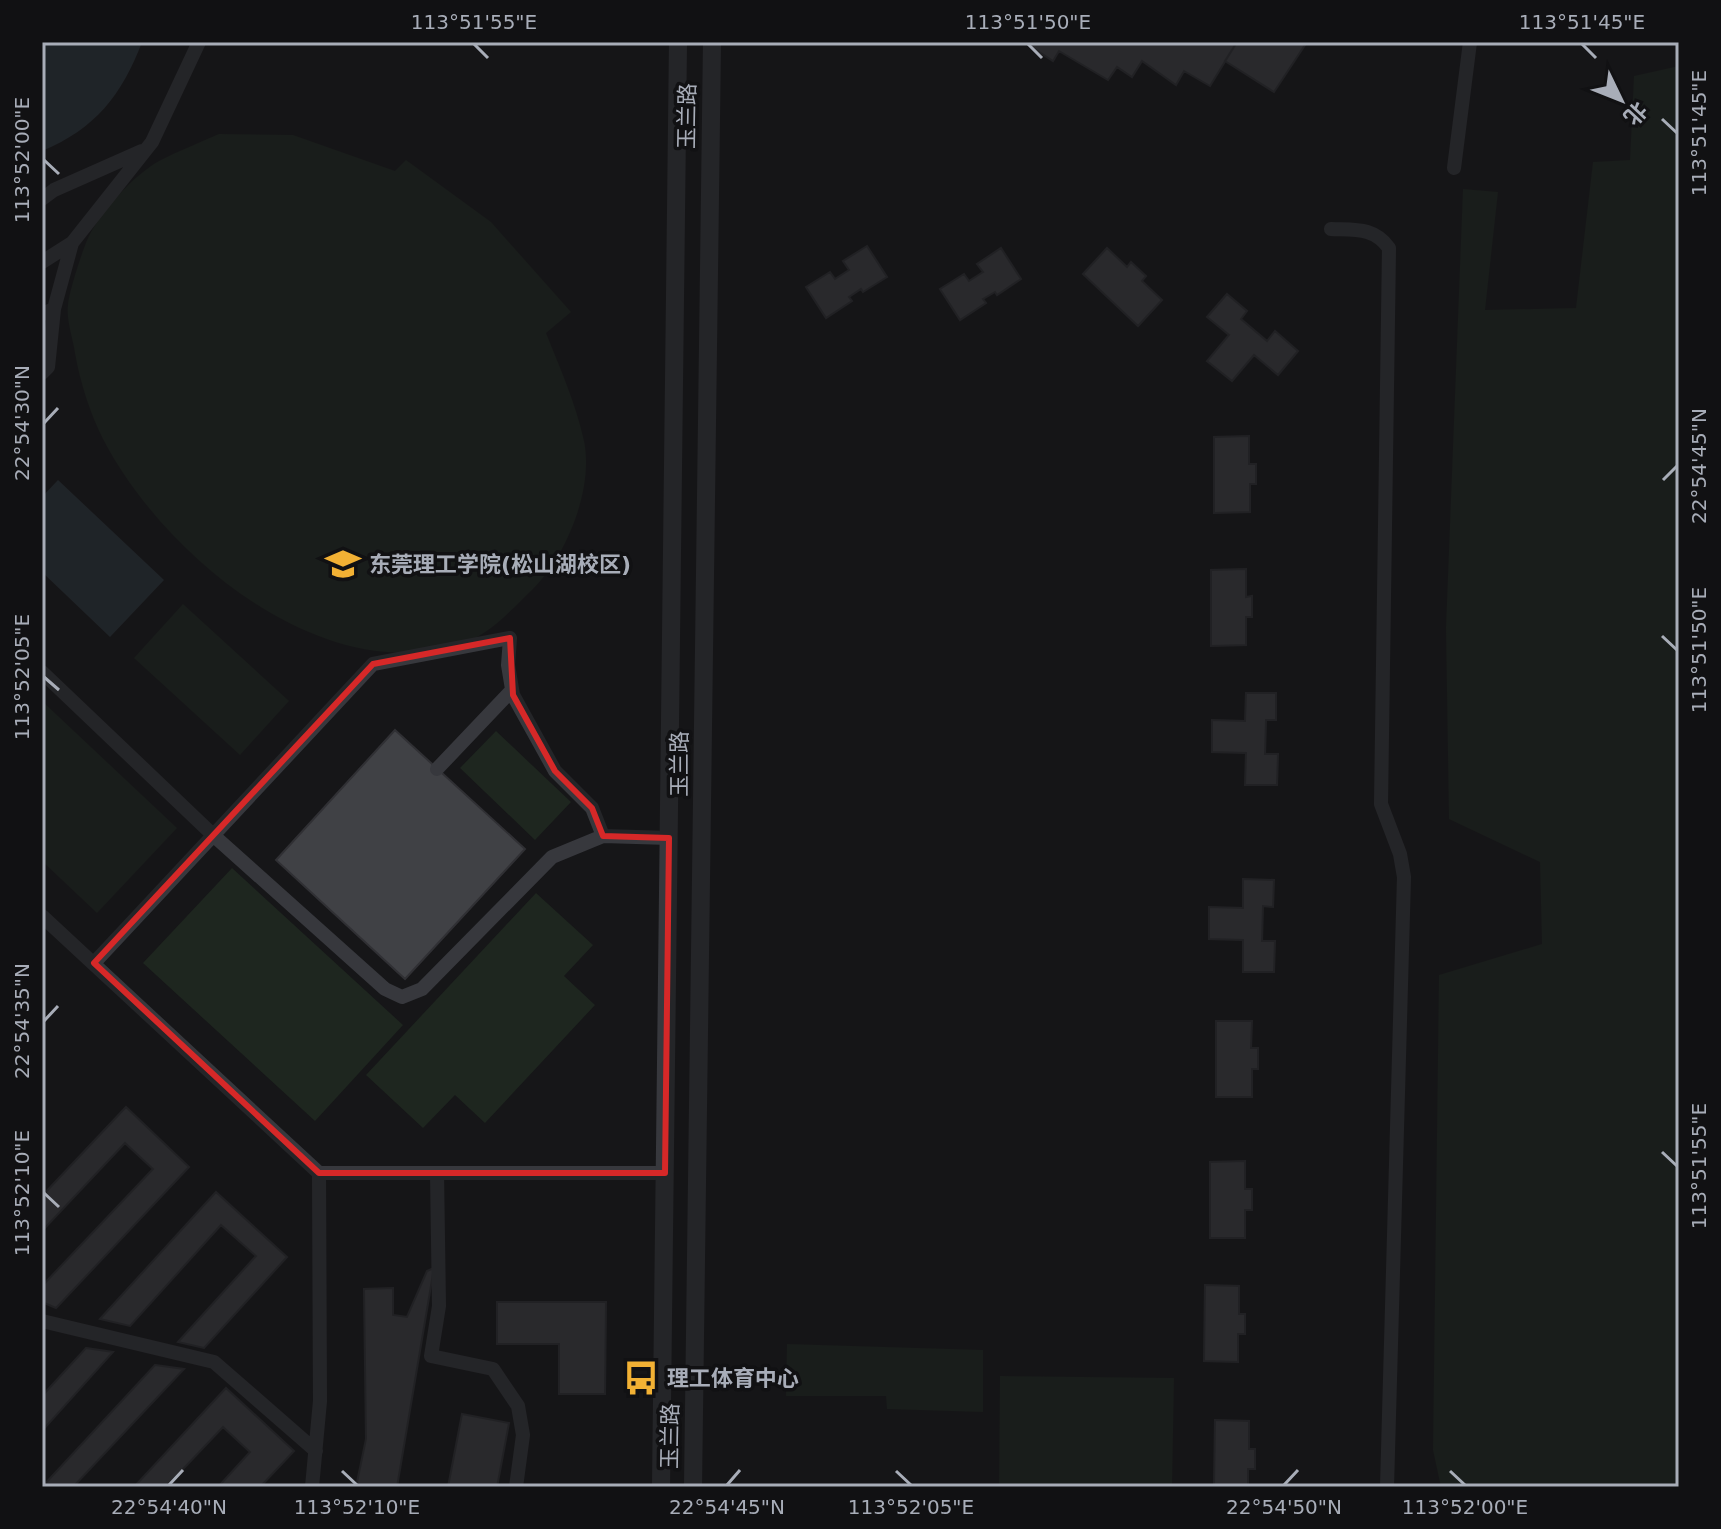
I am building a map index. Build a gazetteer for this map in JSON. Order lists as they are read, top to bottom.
{
  "streets": {
    "street": ["玉兰路"]
  },
  "places": {
    "school or university": ["东莞理工学院(松山湖校区)"],
    "bus stop": ["理工体育中心"]
  },
  "north": "bottom right",
  "coordinates": [
    "113°51'55\"E",
    "113°51'50\"E",
    "113°51'45\"E",
    "113°52'00\"E",
    "22°54'30\"N",
    "22°54'45\"N",
    "113°52'05\"E",
    "22°54'35\"N",
    "113°52'10\"E",
    "22°54'40\"N",
    "22°54'50\"N"
  ]
}
